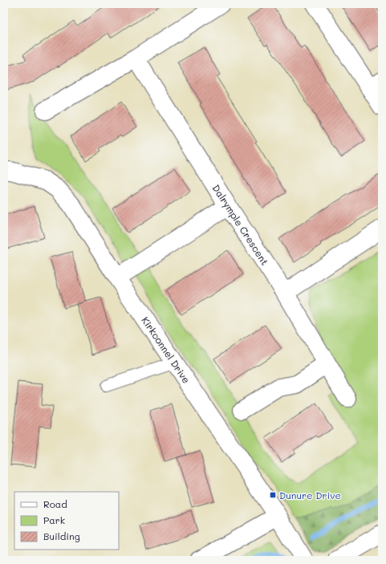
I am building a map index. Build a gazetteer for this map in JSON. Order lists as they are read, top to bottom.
{
  "streets": {
    "street": ["Dalrymple Crescent", "Kirkconnel Drive"]
  },
  "places": {
    "transit": ["Dunure Drive"]
  },
  "legend": ["Road", "Park", "Building"]
}
